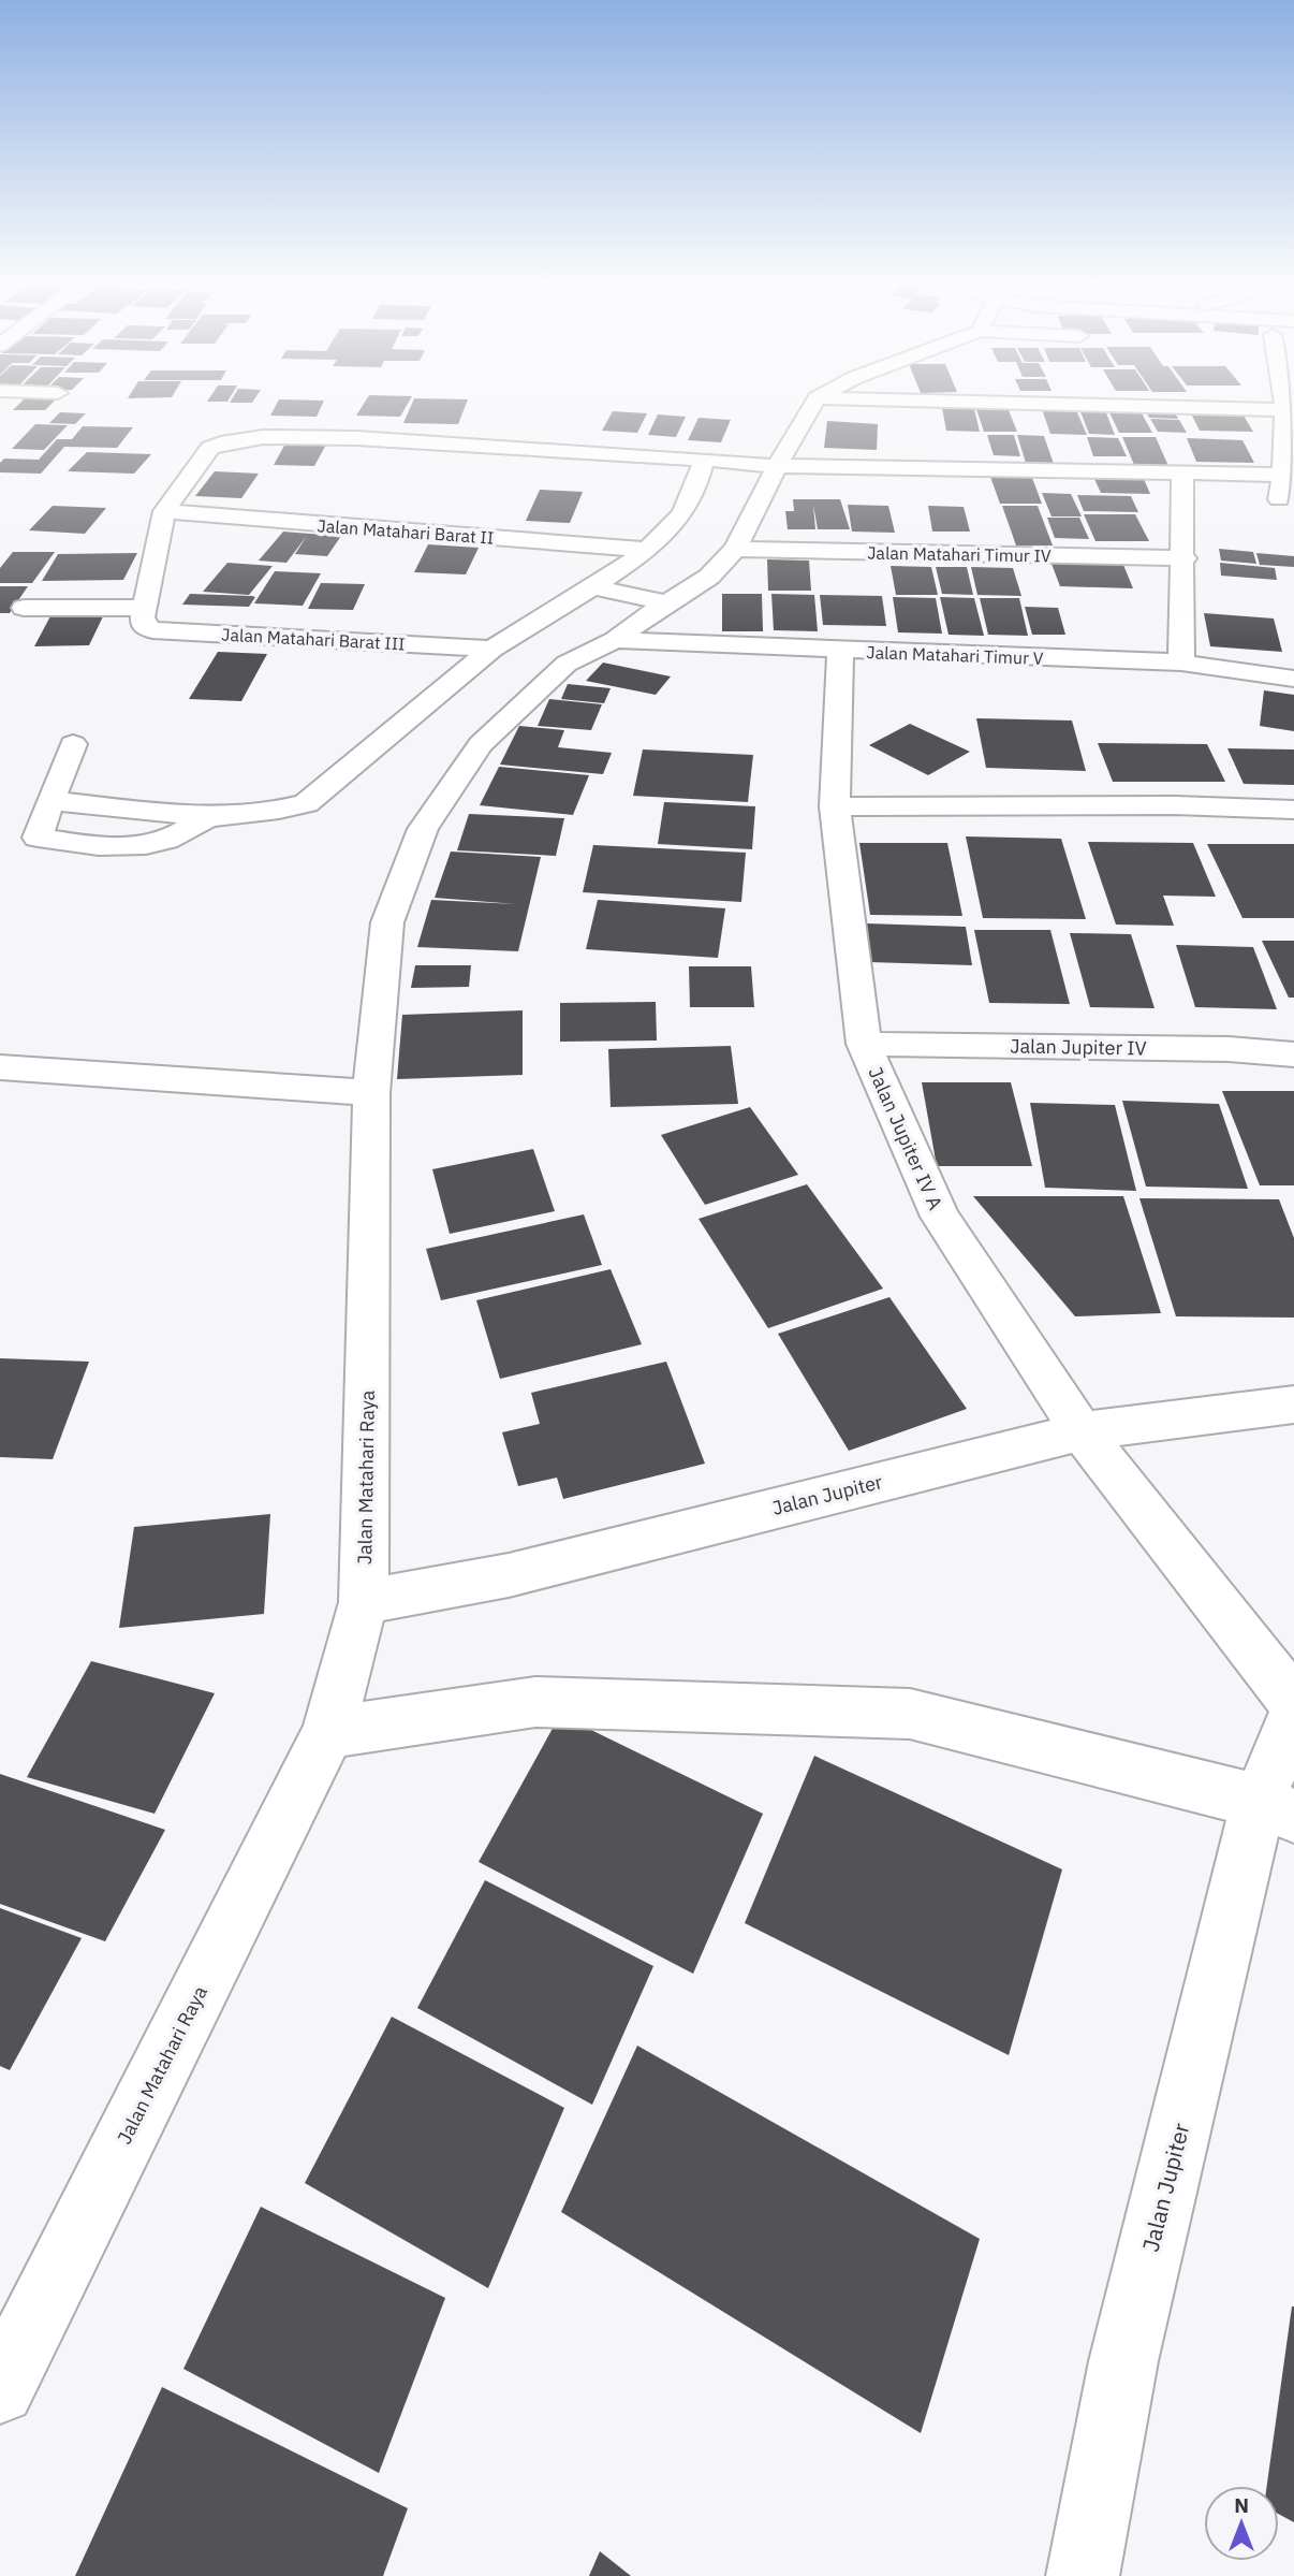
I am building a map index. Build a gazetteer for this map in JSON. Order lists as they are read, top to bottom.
{
  "streets": {
    "street": [
      "Jalan Matahari Barat II",
      "Jalan Matahari Timur IV",
      "Jalan Matahari Barat III",
      "Jalan Matahari Timur V",
      "Jalan Jupiter IV",
      "Jalan Jupiter IV A",
      "Jalan Matahari Raya",
      "Jalan Jupiter"
    ]
  },
  "crossings": [
    ["Jalan Matahari Timur IV", "Jalan Matahari Raya"],
    ["Jalan Matahari Timur V", "Jalan Jupiter IV A"],
    ["Jalan Matahari Timur V", "Jalan Matahari Raya"],
    ["Jalan Jupiter IV", "Jalan Jupiter IV A"],
    ["Jalan Jupiter IV A", "Jalan Jupiter"],
    ["Jalan Matahari Raya", "Jalan Jupiter"]
  ],
  "north": "top"
}
